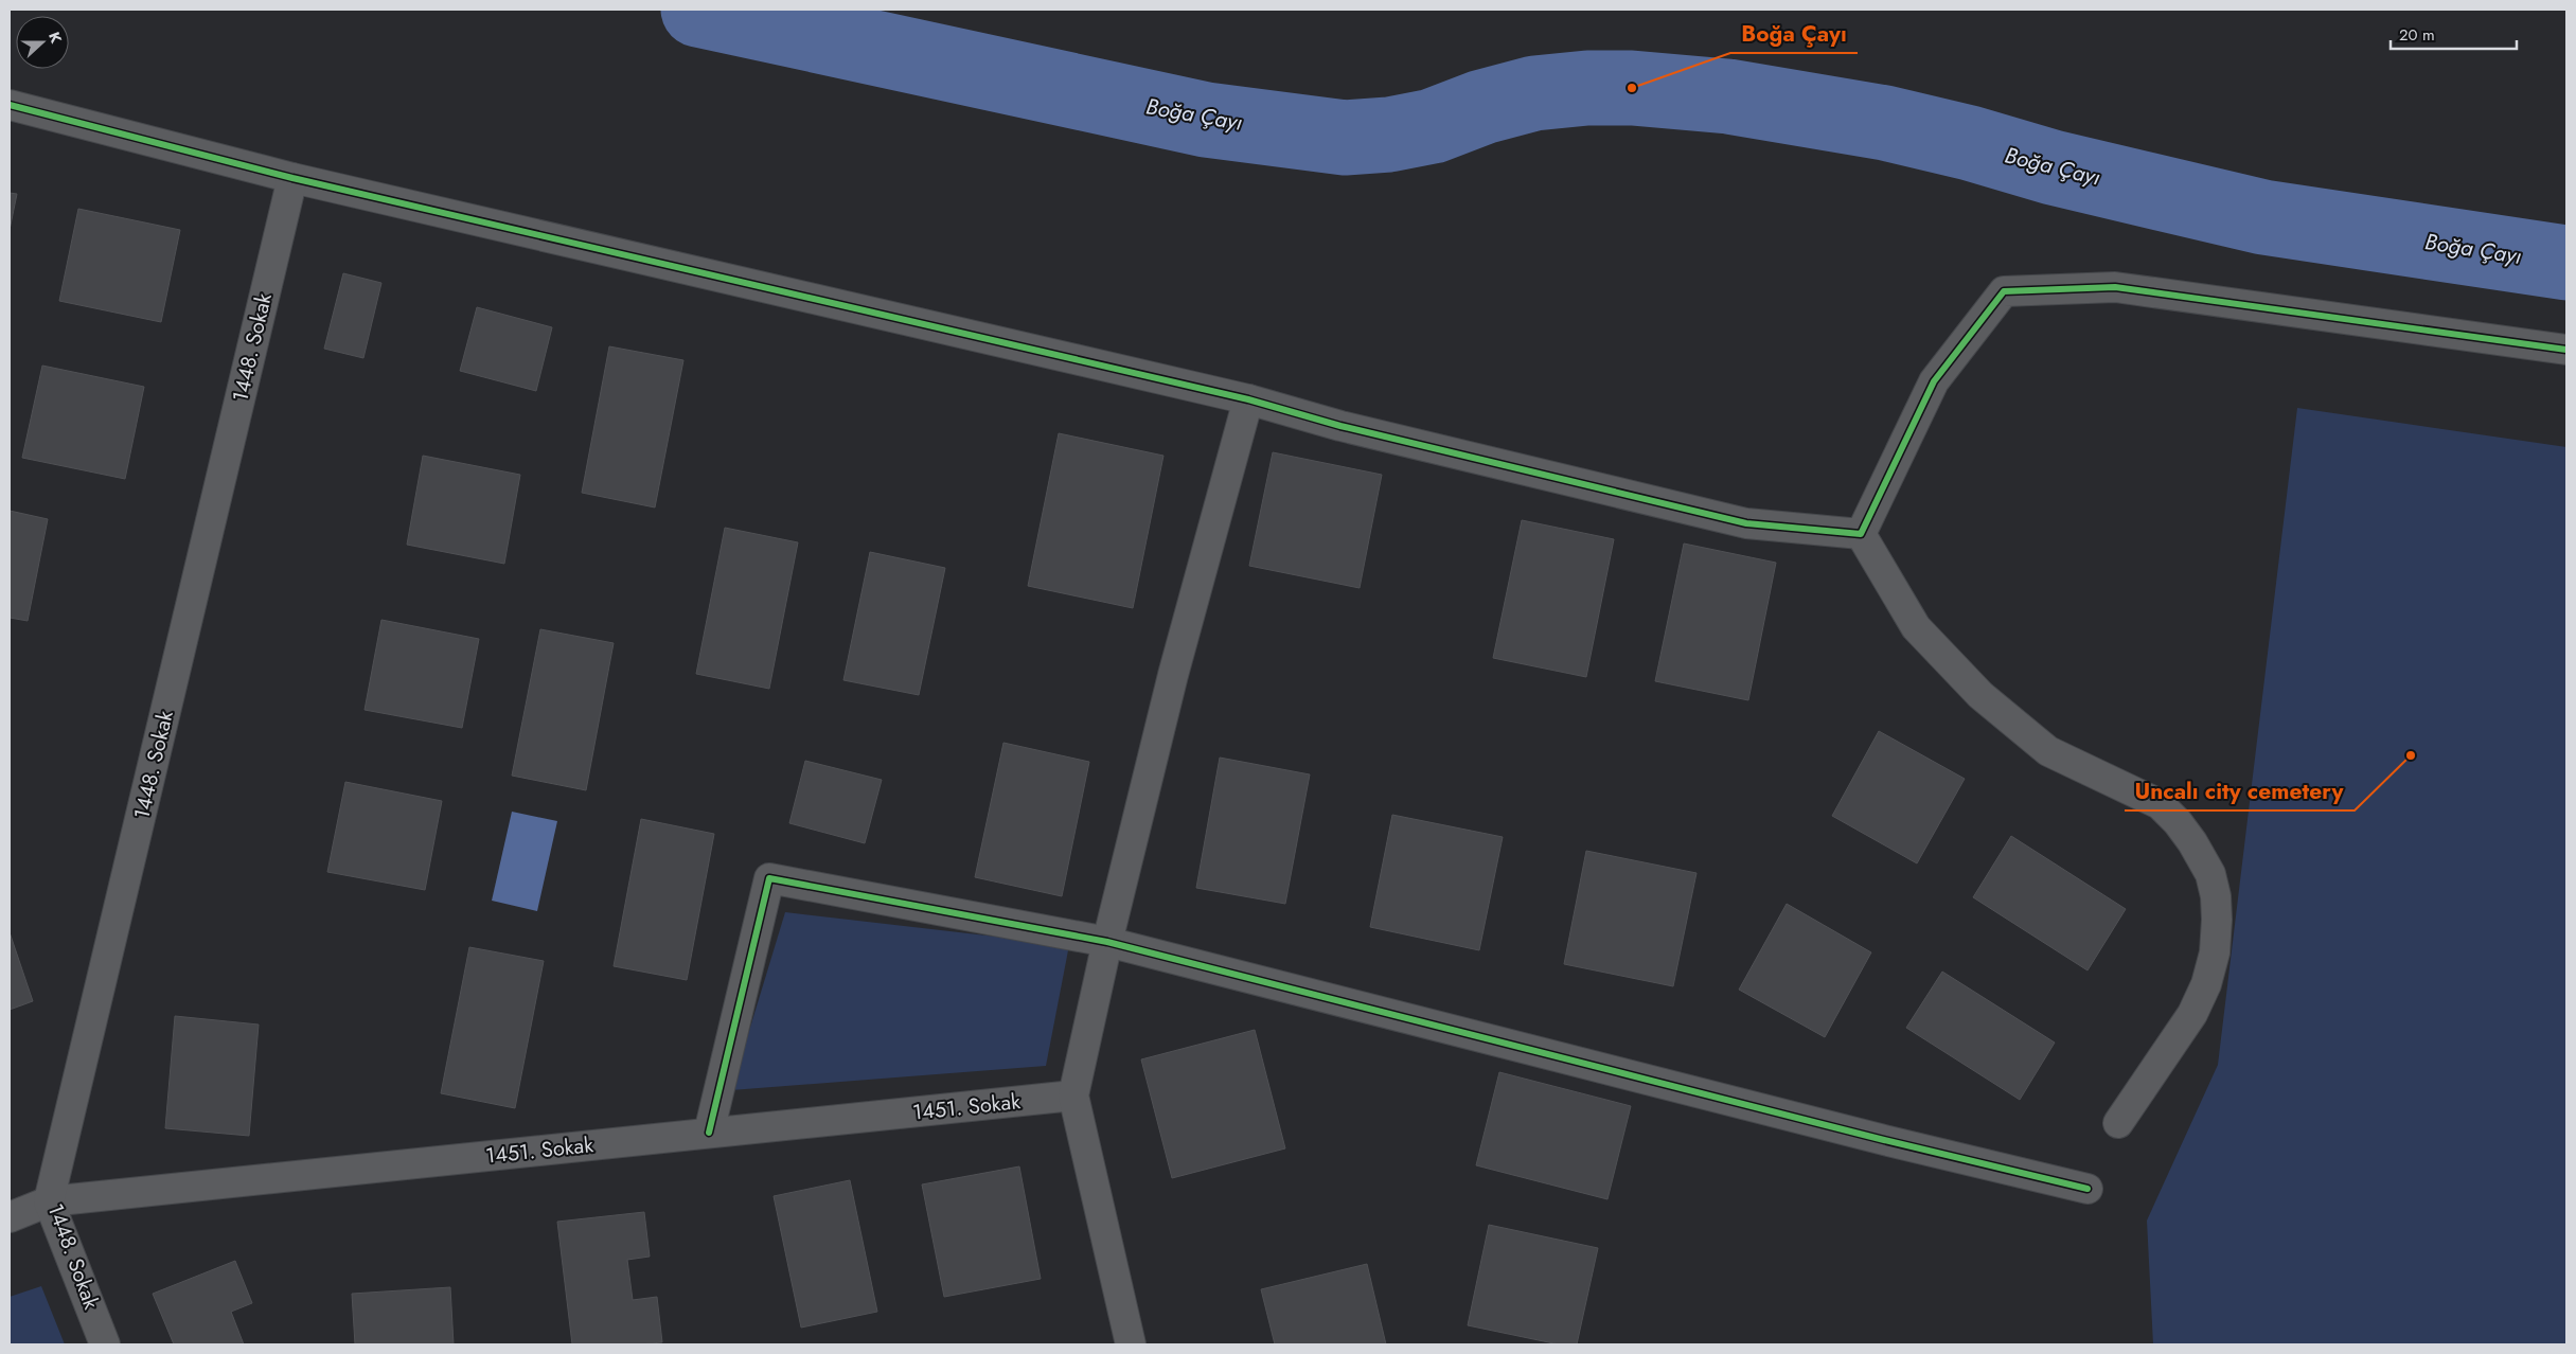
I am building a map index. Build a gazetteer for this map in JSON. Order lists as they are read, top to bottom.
{
  "streets": {
    "street": ["1448. Sokak", "1451. Sokak"]
  },
  "crossings": [
    ["1448. Sokak", "1451. Sokak"]
  ],
  "water": ["Boğa Çayı"],
  "places": ["Boğa Çayı", "Uncalı city cemetery"],
  "scale_bar": "20 m",
  "north": "right"
}
